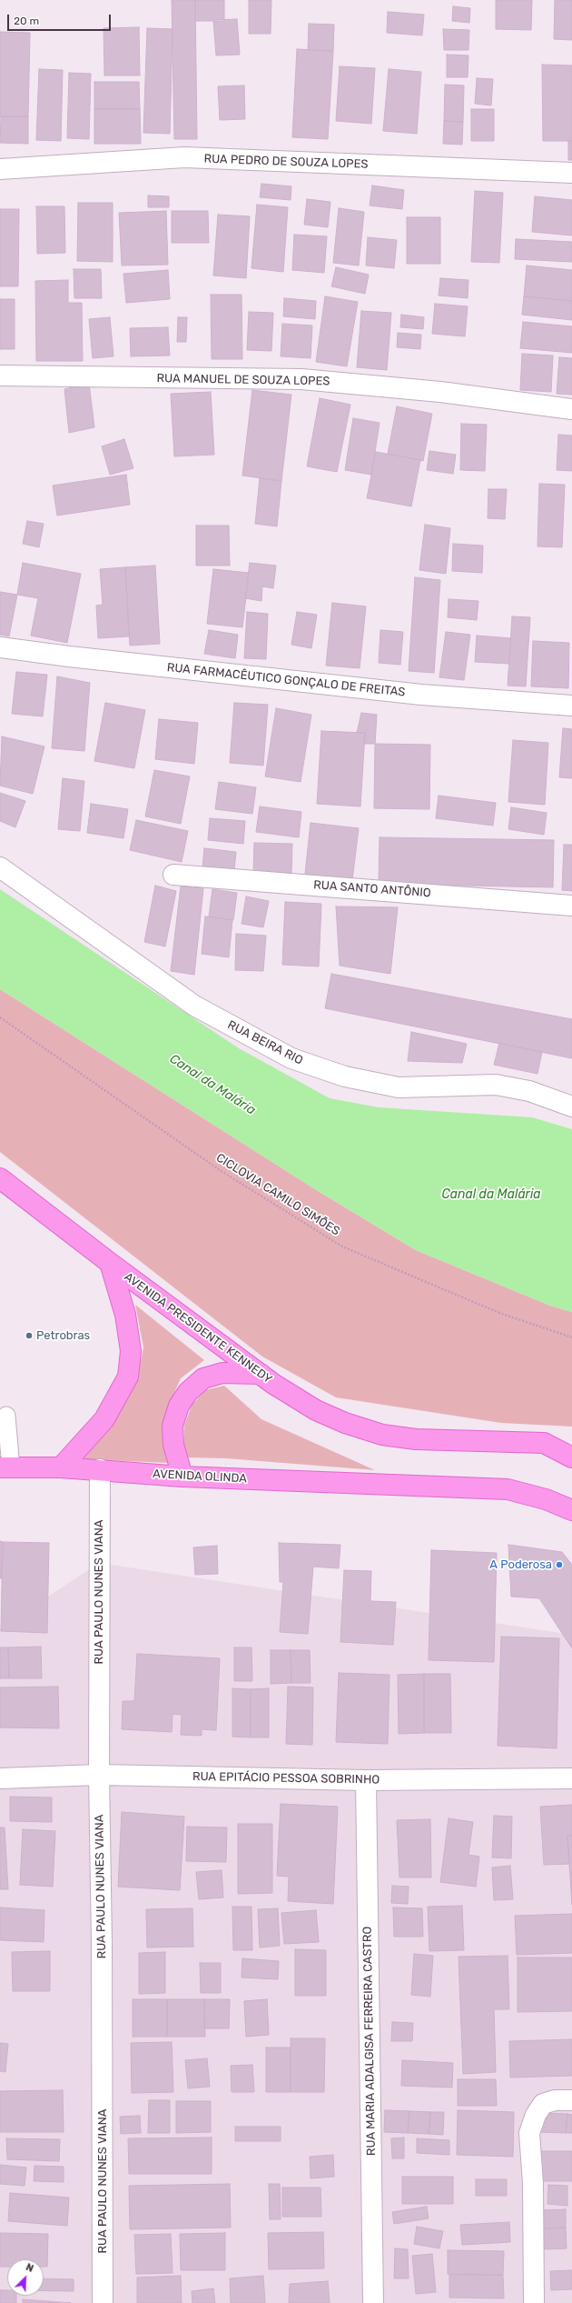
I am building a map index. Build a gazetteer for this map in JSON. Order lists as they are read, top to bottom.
{
  "streets": {
    "main road": ["AVENIDA PRESIDENTE KENNEDY", "AVENIDA OLINDA"],
    "street": [
      "RUA PEDRO DE SOUZA LOPES",
      "RUA MANUEL DE SOUZA LOPES",
      "RUA FARMACÊUTICO GONÇALO DE FREITAS",
      "RUA SANTO ANTÔNIO",
      "RUA BEIRA RIO",
      "RUA PAULO NUNES VIANA",
      "RUA EPITÁCIO PESSOA SOBRINHO",
      "RUA MARIA ADALGISA FERREIRA CASTRO"
    ],
    "path": ["CICLOVIA CAMILO SIMÕES"]
  },
  "crossings": [
    ["AVENIDA OLINDA", "RUA PAULO NUNES VIANA"],
    ["RUA PAULO NUNES VIANA", "RUA EPITÁCIO PESSOA SOBRINHO"],
    ["RUA EPITÁCIO PESSOA SOBRINHO", "RUA MARIA ADALGISA FERREIRA CASTRO"]
  ],
  "water": ["Canal da Malária"],
  "places": ["Petrobras", "A Poderosa"],
  "scale_bar": "20 m",
  "north": "top right"
}
